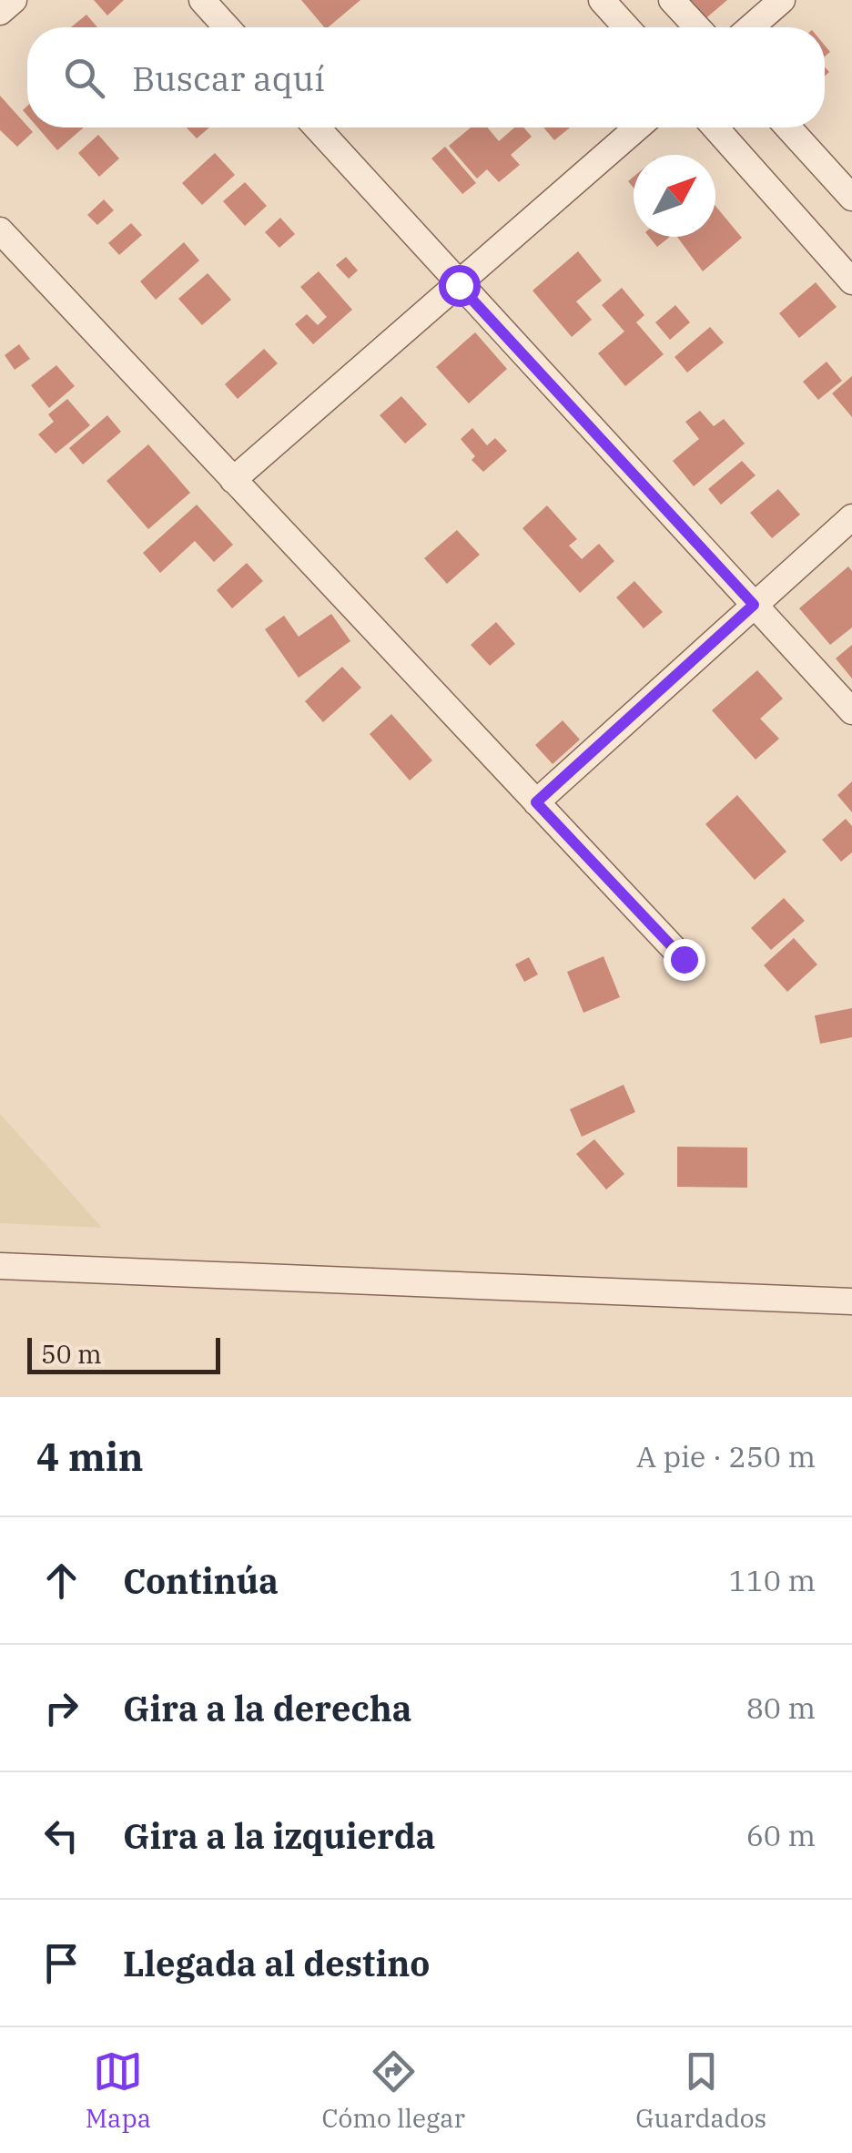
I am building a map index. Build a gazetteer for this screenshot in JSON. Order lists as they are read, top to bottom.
{
  "scale_bar": "50 m",
  "north": "top right",
  "page": {
    "search": "Buscar aquí",
    "scale": "50 m",
    "heading": ["4 min", "A pie · 250 m"],
    "list": [
      ["Continúa", "110 m"],
      ["Gira a la derecha", "80 m"],
      ["Gira a la izquierda", "60 m"],
      "Llegada al destino"
    ],
    "nav": ["Mapa", "Cómo llegar", "Guardados"]
  }
}
